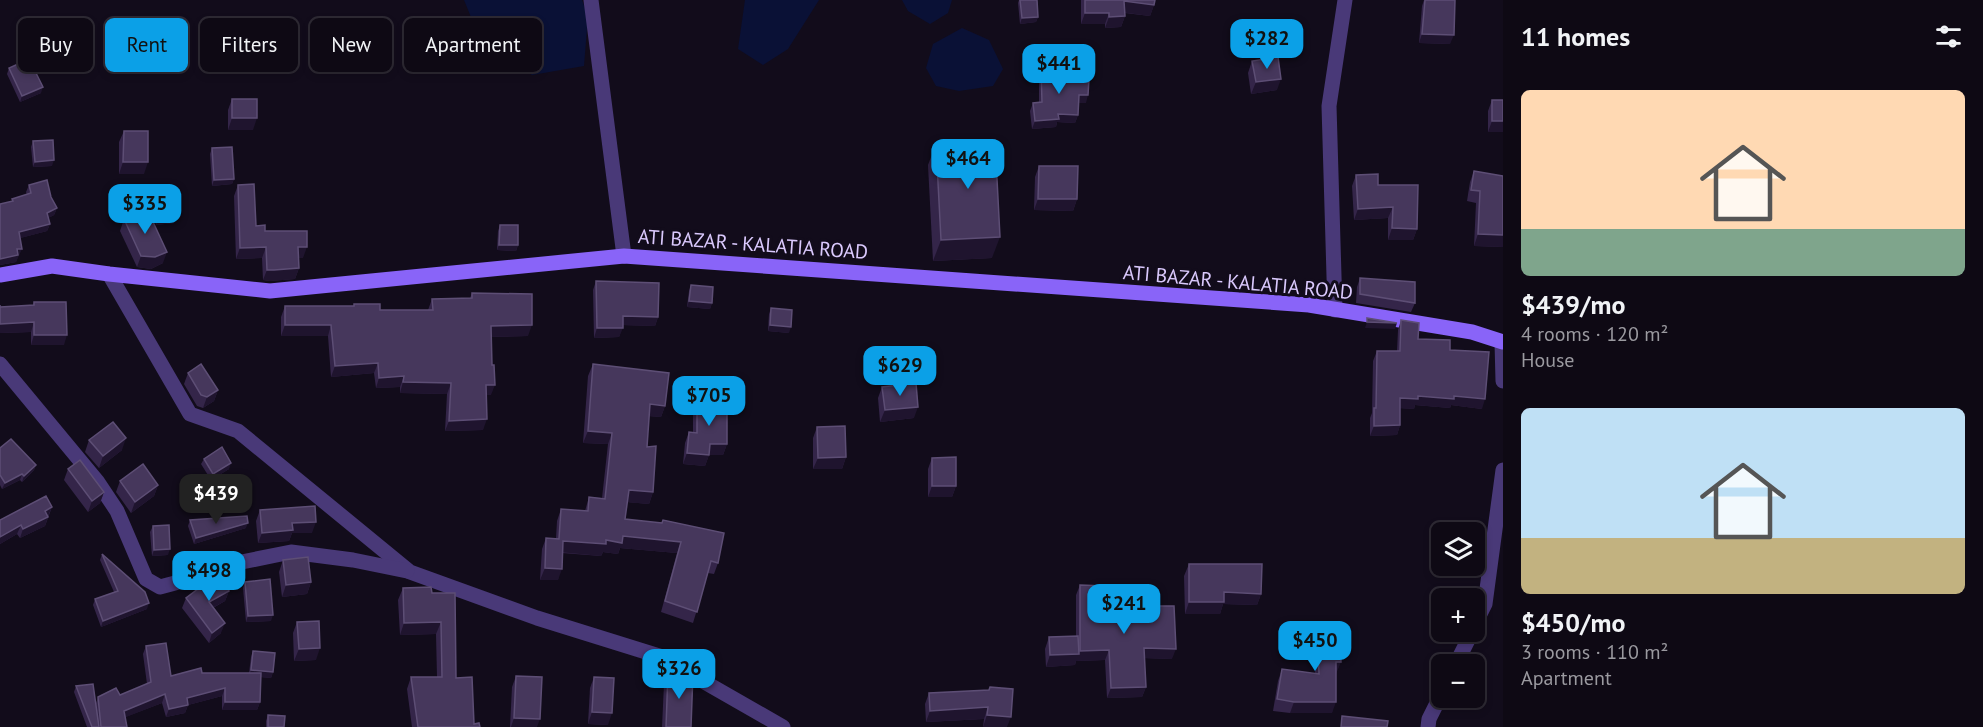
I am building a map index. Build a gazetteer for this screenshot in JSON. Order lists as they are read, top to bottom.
{
  "streets": {
    "main road": ["ATI BAZAR - KALATIA ROAD"]
  },
  "page": {
    "heading": "11 homes",
    "chip": [
      "Buy",
      "Rent",
      "Filters",
      "New",
      "Apartment"
    ],
    "price": [
      "$282",
      "$441",
      "$464",
      "$335",
      "$629",
      "$705",
      "$439",
      "$498",
      "$241",
      "$450",
      "$326"
    ],
    "list": [
      {
        "name": "$439/mo",
        "note": "4 rooms · 120 m² · House"
      },
      {
        "name": "$450/mo",
        "note": "3 rooms · 110 m² · Apartment"
      }
    ],
    "map_buttons": ["+", "−"]
  }
}
